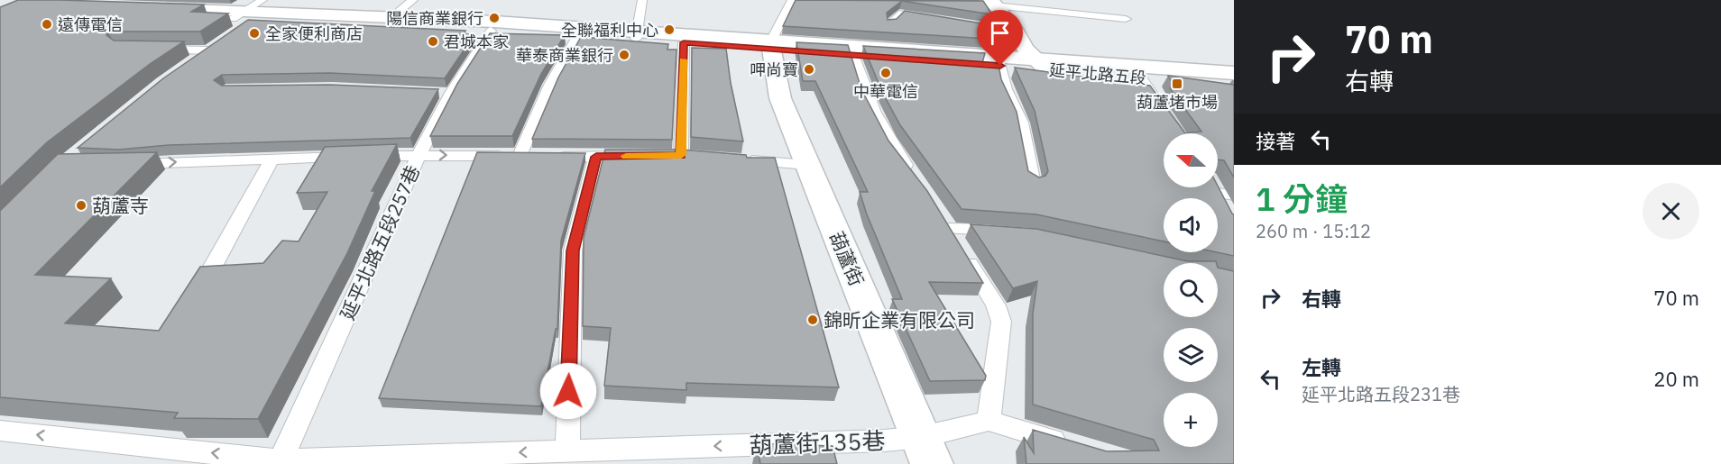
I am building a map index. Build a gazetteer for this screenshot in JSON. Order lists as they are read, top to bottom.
{
  "streets": {
    "street": ["延平北路五段", "葫蘆街"],
    "lane": ["延平北路五段257巷", "葫蘆街135巷"]
  },
  "crossings": [
    ["延平北路五段", "延平北路五段257巷"],
    ["延平北路五段", "葫蘆街"],
    ["延平北路五段257巷", "葫蘆街135巷"],
    ["葫蘆街", "葫蘆街135巷"]
  ],
  "one_way": ["葫蘆街135巷"],
  "places": {
    "other": [
      "陽信商業銀行",
      "遠傳電信",
      "全聯福利中心",
      "全家便利商店",
      "君城本家",
      "華泰商業銀行",
      "呷尚寶",
      "中華電信",
      "葫蘆寺",
      "錦昕企業有限公司"
    ],
    "transit": ["葫蘆堵市場"]
  },
  "north": "left",
  "page": {
    "turn": ["70 m", "右轉"],
    "then": "接著",
    "map_buttons": "+",
    "heading": ["1 分鐘", "260 m · 15:12"],
    "list": [
      {
        "name": "右轉",
        "value": "70 m"
      },
      {
        "name": "左轉",
        "note": "延平北路五段231巷",
        "value": "20 m"
      }
    ]
  }
}
